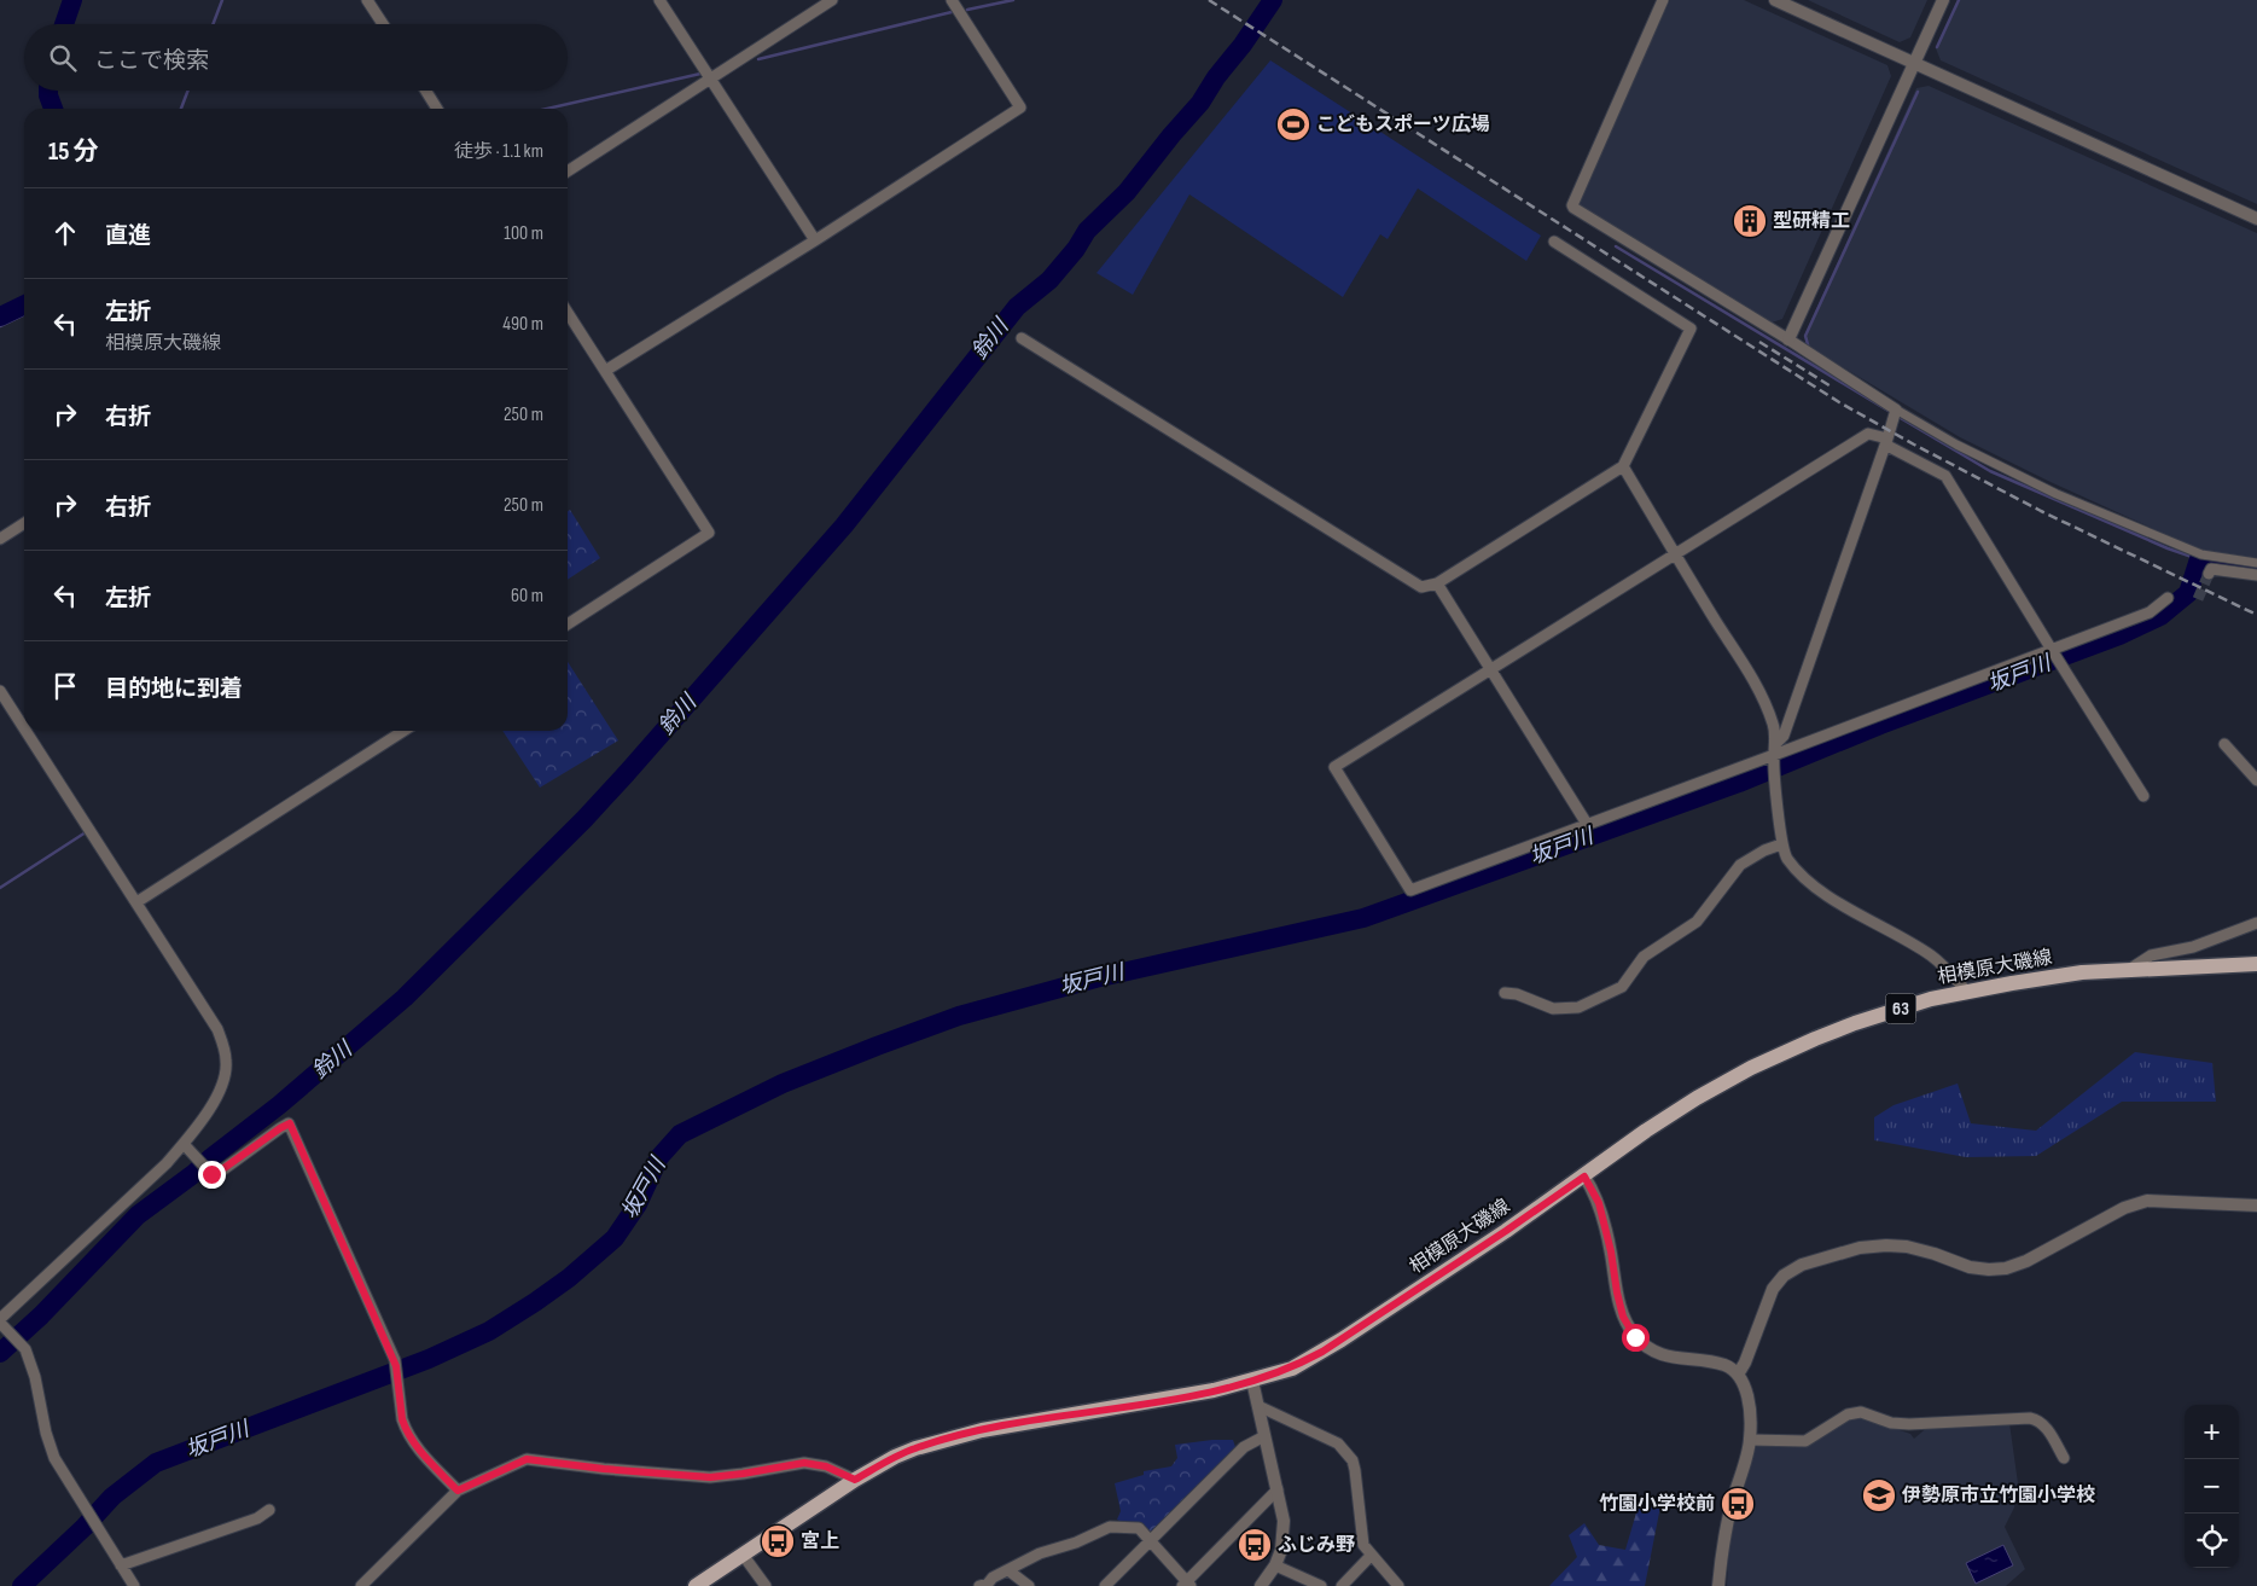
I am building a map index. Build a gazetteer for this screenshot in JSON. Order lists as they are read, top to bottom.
{
  "streets": {
    "main road": ["相模原大磯線", "63"]
  },
  "water": ["鈴川", "坂戸川"],
  "places": {
    "sports": ["こどもスポーツ広場"],
    "building": ["型研精工"],
    "school or university": ["伊勢原市立竹園小学校"],
    "bus stop": ["竹園小学校前", "宮上", "ふじみ野"]
  },
  "page": {
    "search": "ここで検索",
    "heading": ["15 分", "徒歩 · 1.1 km"],
    "list": [
      ["直進", "100 m"],
      ["左折", "相模原大磯線", "490 m"],
      ["右折", "250 m"],
      ["右折", "250 m"],
      ["左折", "60 m"],
      "目的地に到着"
    ],
    "map_buttons": ["+", "−"]
  }
}
